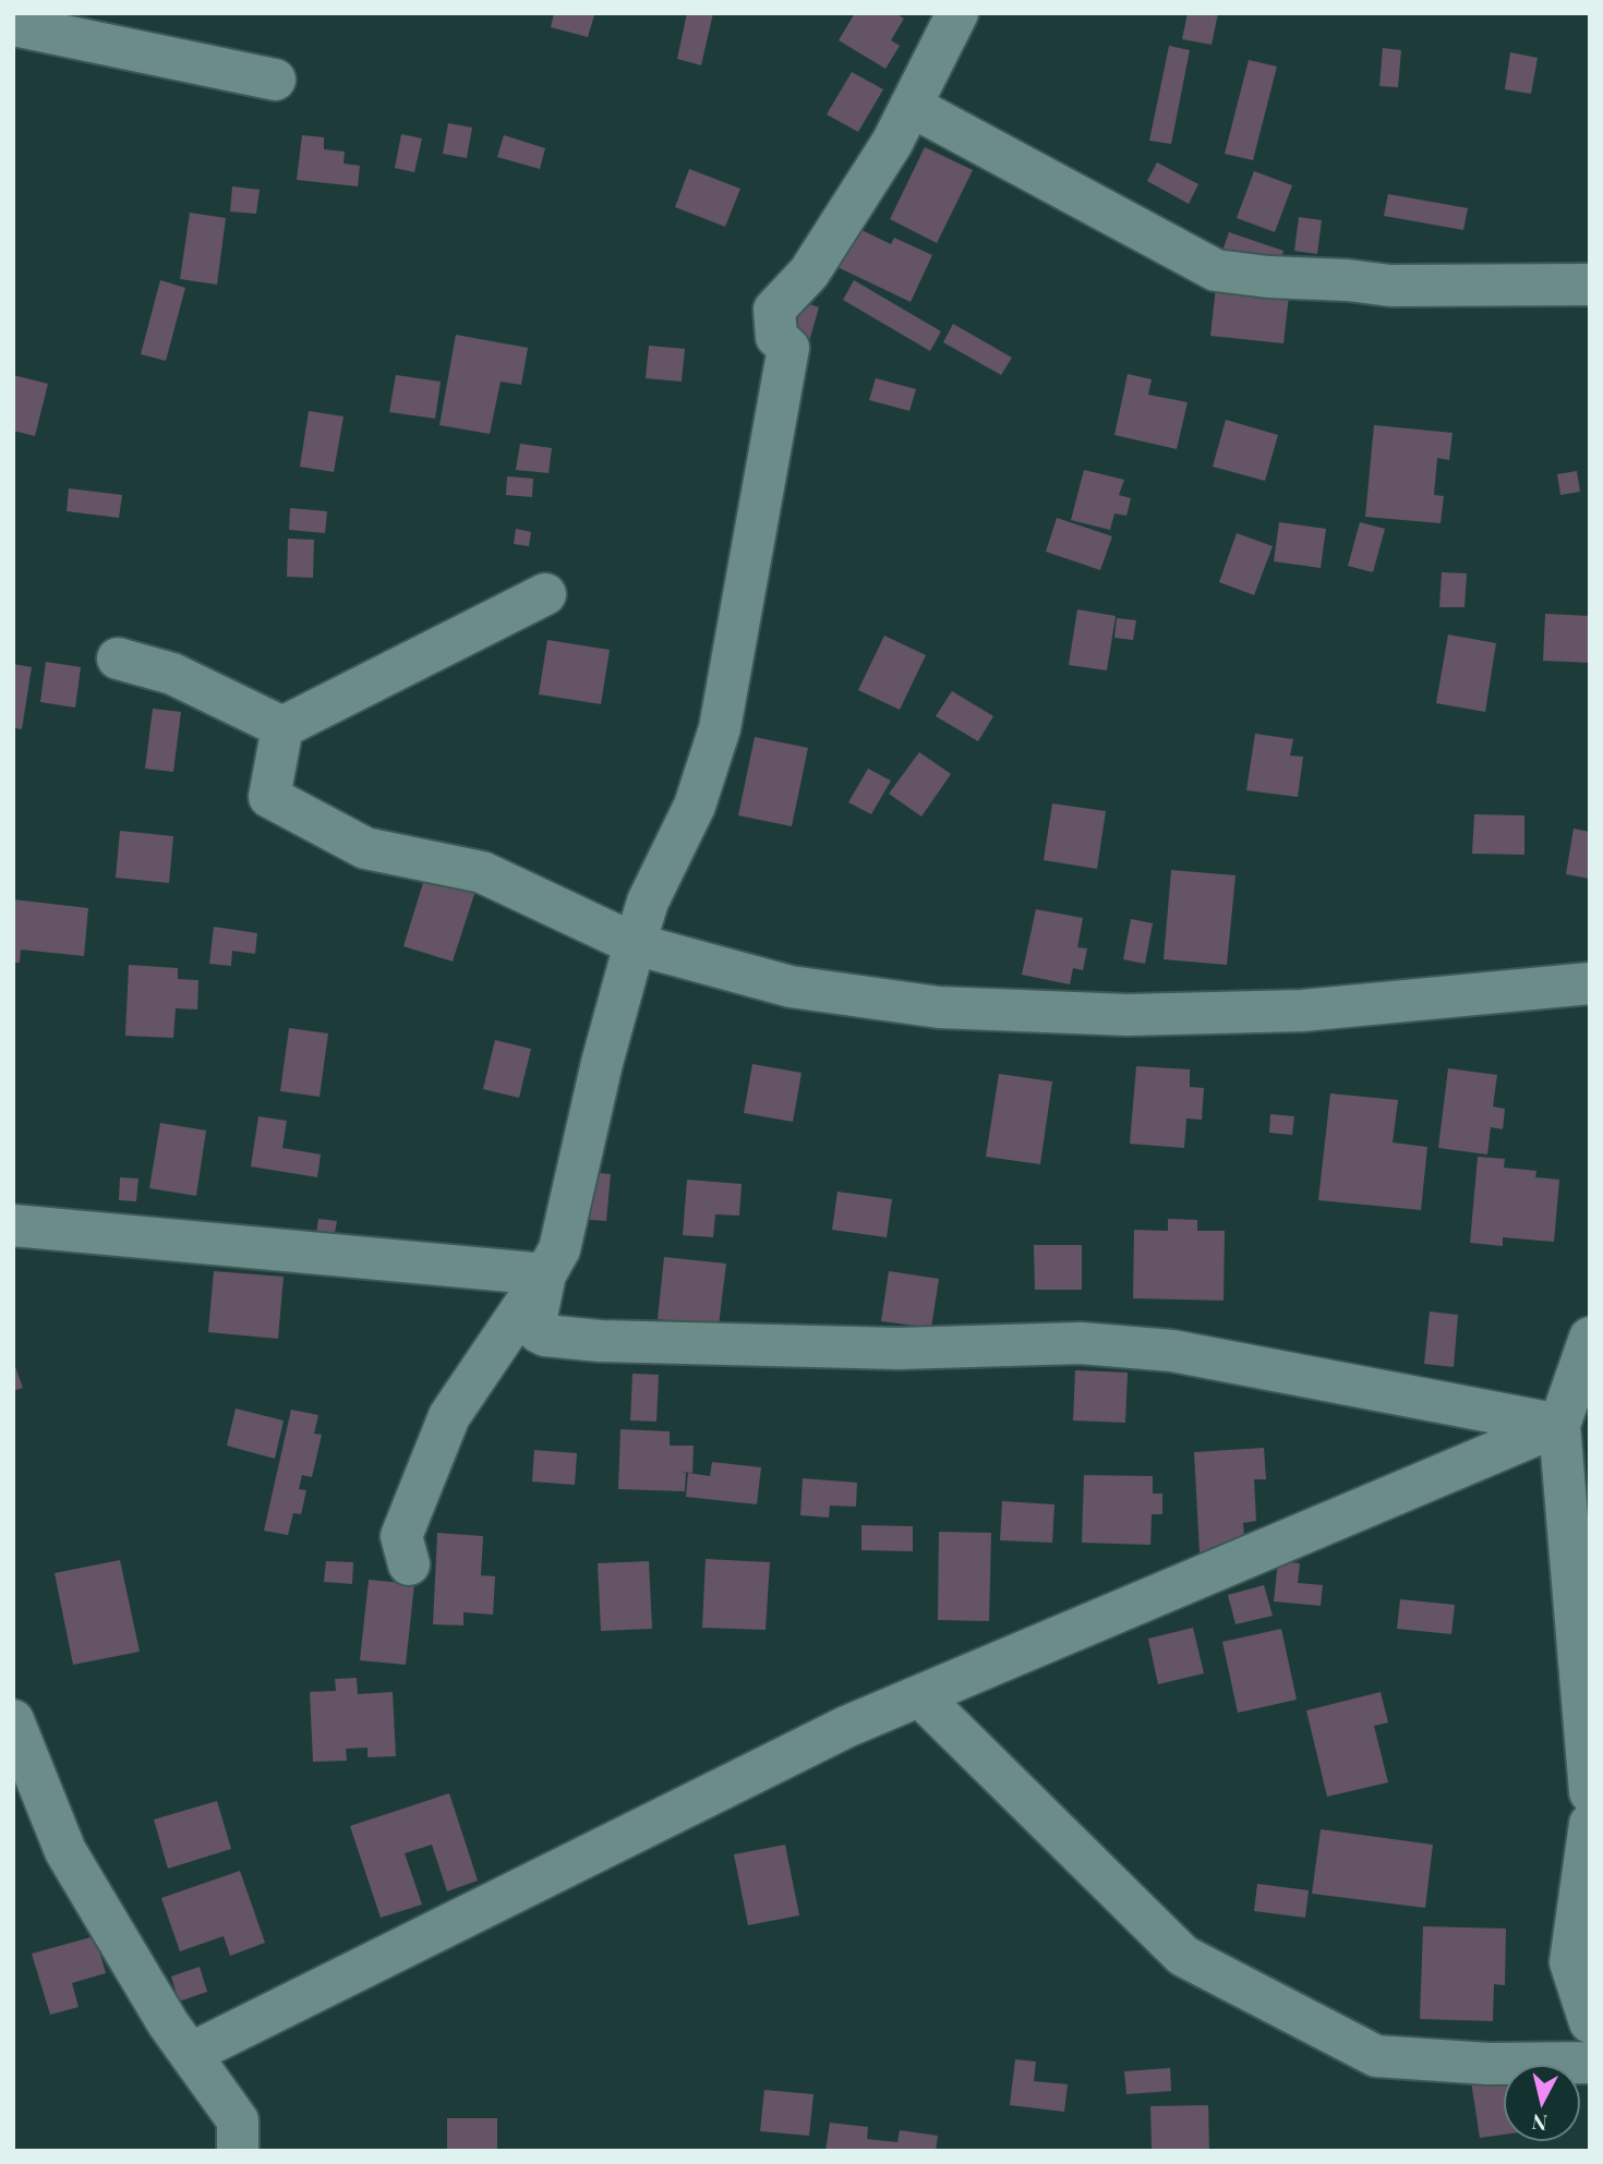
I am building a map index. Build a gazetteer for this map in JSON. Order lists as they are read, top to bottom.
{
  "north": "bottom"
}
